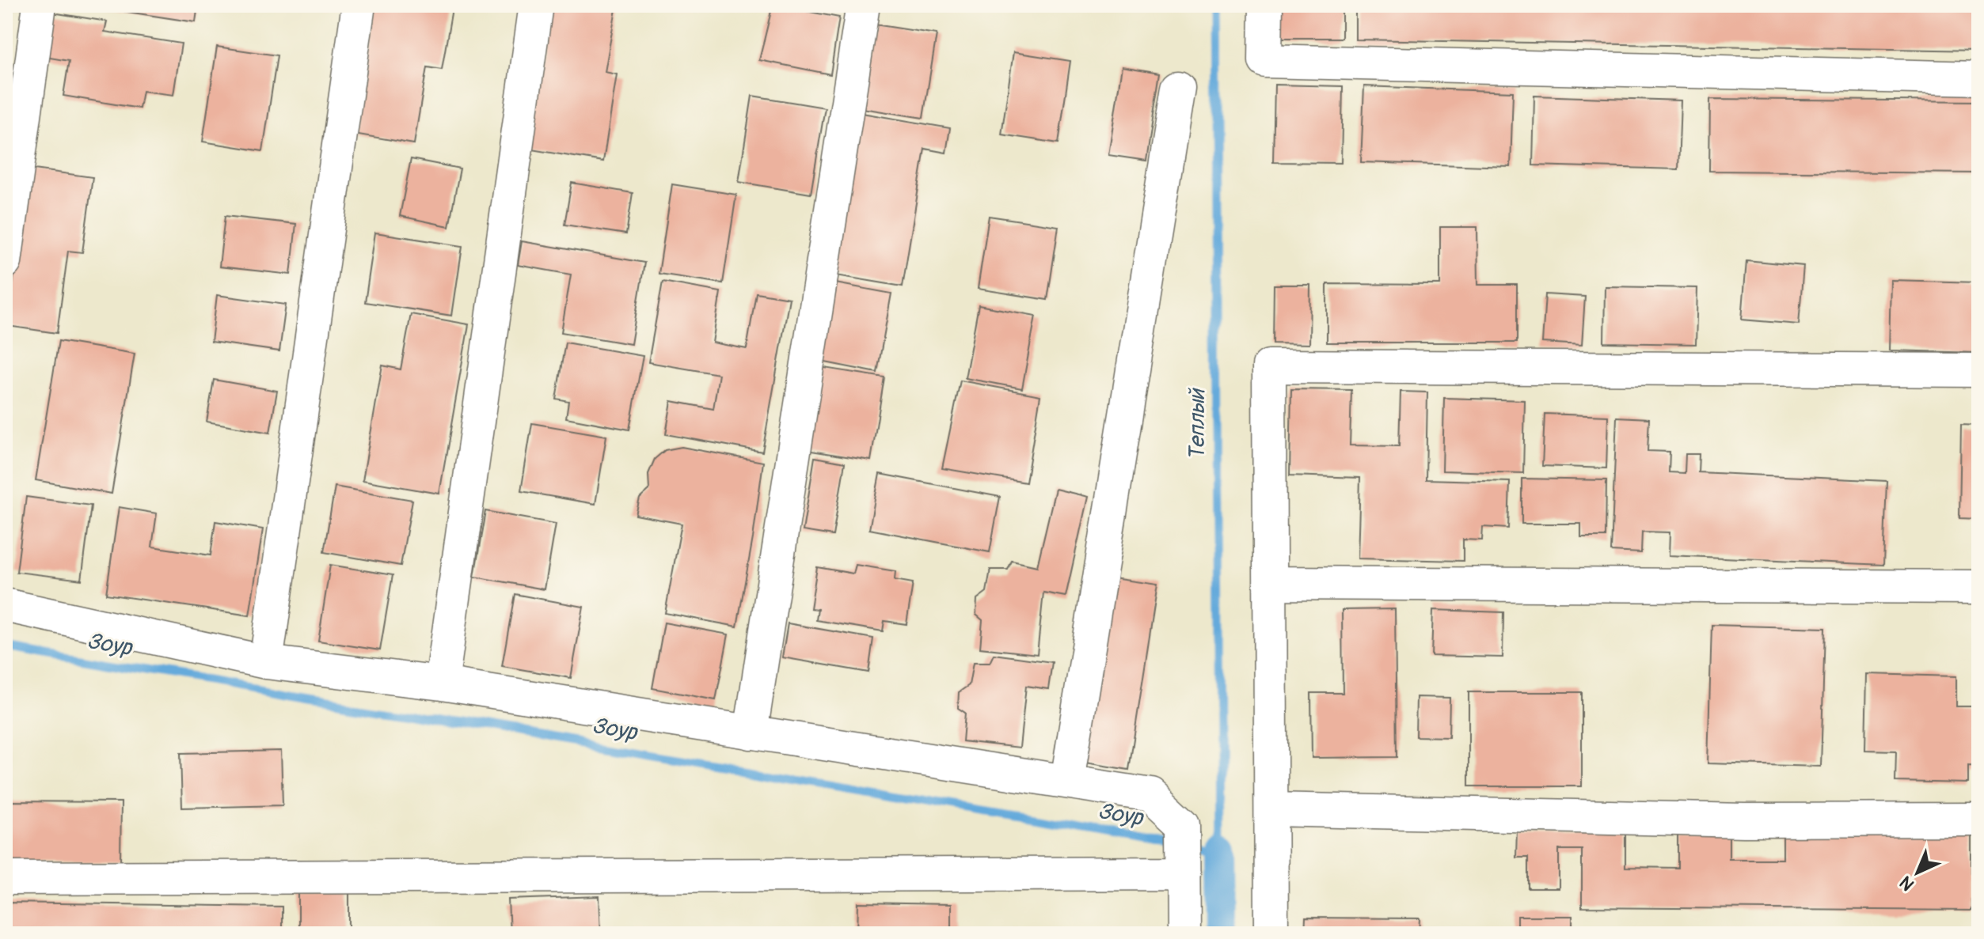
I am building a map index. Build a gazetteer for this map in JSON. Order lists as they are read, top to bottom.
{
  "water": ["Теплый", "Зоур"],
  "north": "bottom left"
}
